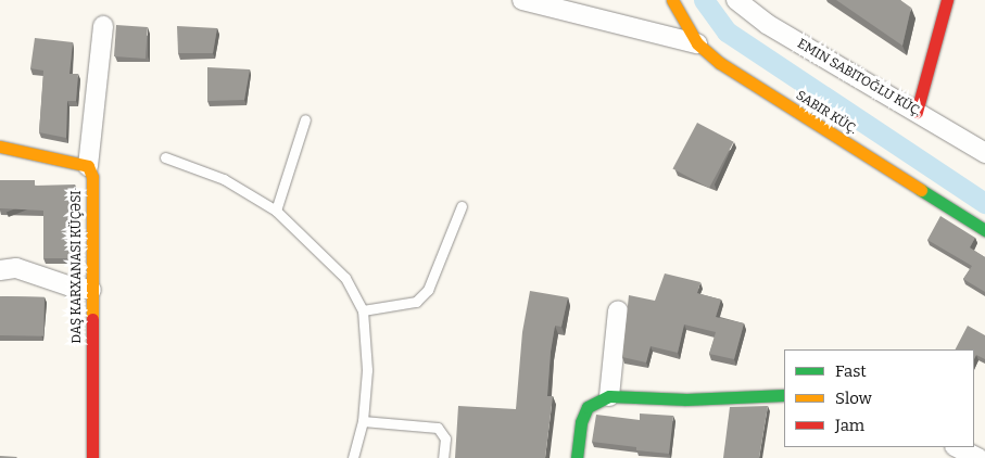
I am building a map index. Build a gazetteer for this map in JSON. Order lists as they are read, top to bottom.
{
  "streets": {
    "street": ["EMIN SABITOĞLU KÜÇ.", "SABIR KÜÇ."]
  },
  "legend": ["Fast", "Slow", "Jam"]
}
